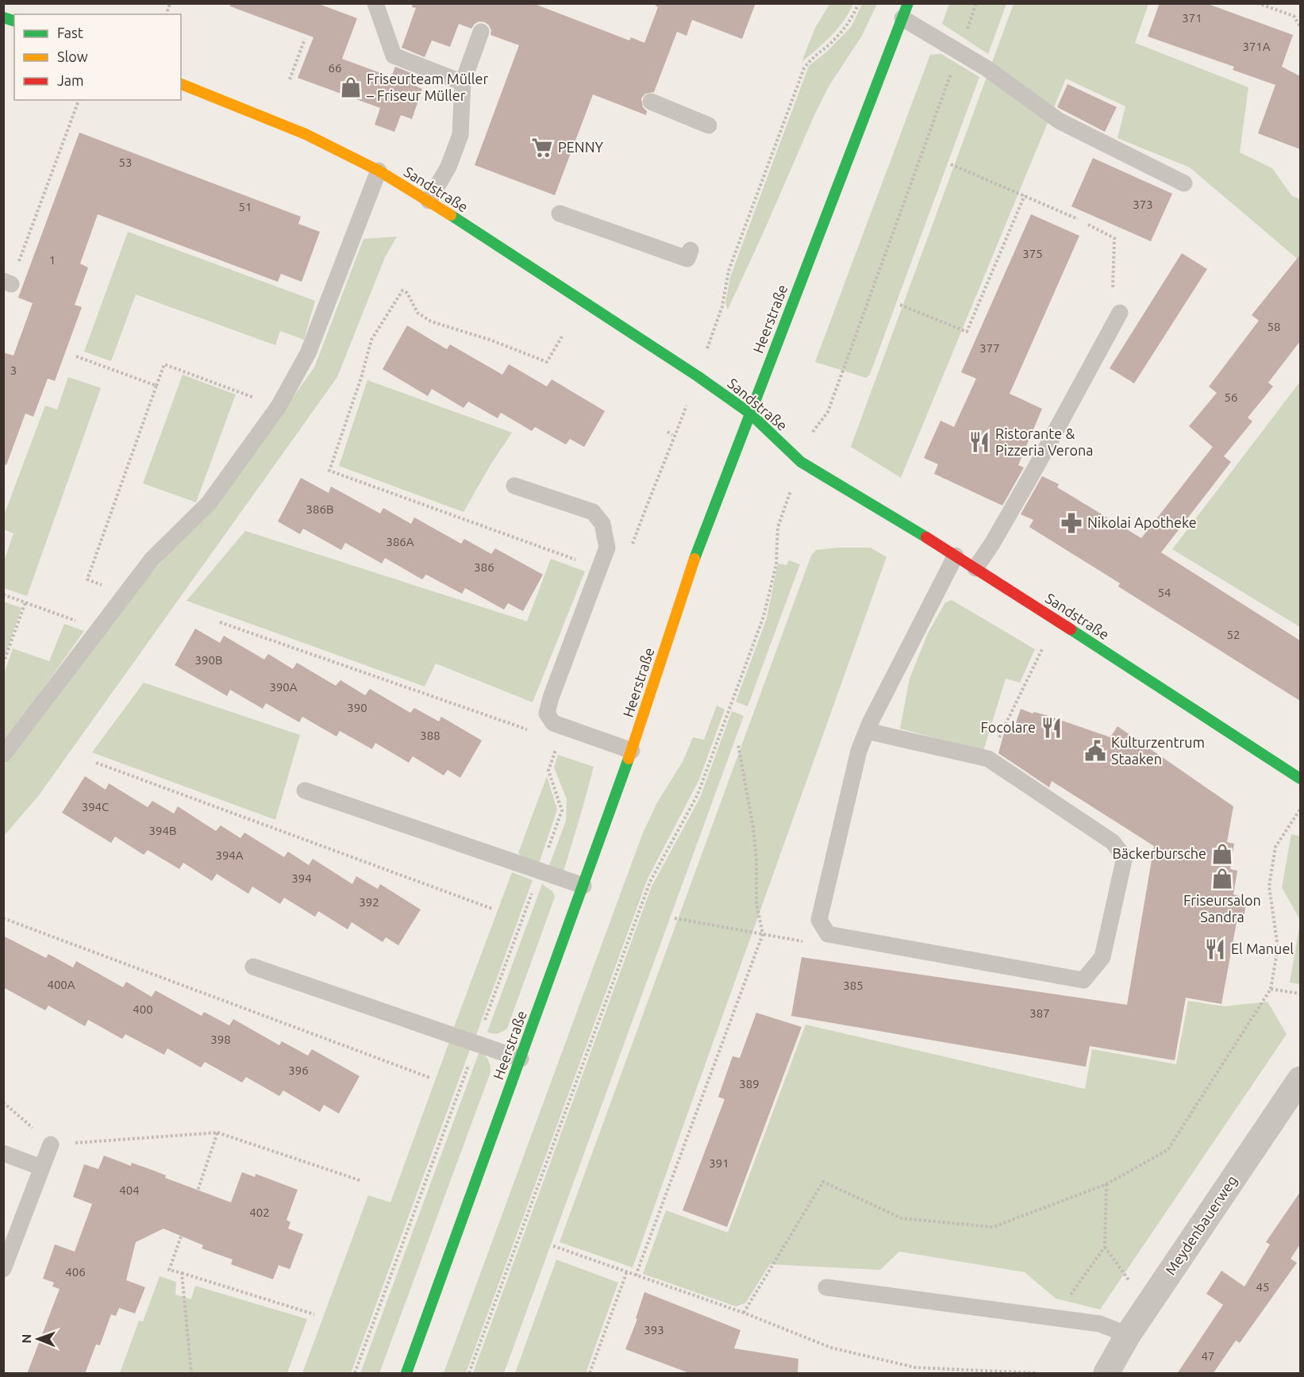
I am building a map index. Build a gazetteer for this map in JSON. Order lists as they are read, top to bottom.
{
  "streets": {
    "main road": ["Sandstraße", "Heerstraße"],
    "street": ["Meydenbauerweg"]
  },
  "crossings": [
    ["Sandstraße", "Heerstraße"]
  ],
  "places": {
    "shop": ["Friseurteam Müller – Friseur Müller", "Bäckerbursche", "Friseursalon Sandra"],
    "supermarket": ["PENNY"],
    "restaurant": ["Ristorante & Pizzeria Verona", "Focolare", "El Manuel"],
    "pharmacy": ["Nikolai Apotheke"],
    "public building": ["Kulturzentrum Staaken"]
  },
  "house_numbers": [
    "371",
    "371A",
    "66",
    "53",
    "373",
    "51",
    "375",
    "1",
    "58",
    "377",
    "3",
    "56",
    "386B",
    "386A",
    "386",
    "54",
    "52",
    "390B",
    "390A",
    "390",
    "388",
    "394C",
    "394B",
    "394A",
    "394",
    "392",
    "400A",
    "385",
    "400",
    "387",
    "398",
    "396",
    "389",
    "391",
    "404",
    "402",
    "406",
    "45",
    "393",
    "47"
  ],
  "legend": ["Fast", "Slow", "Jam"],
  "north": "left"
}
